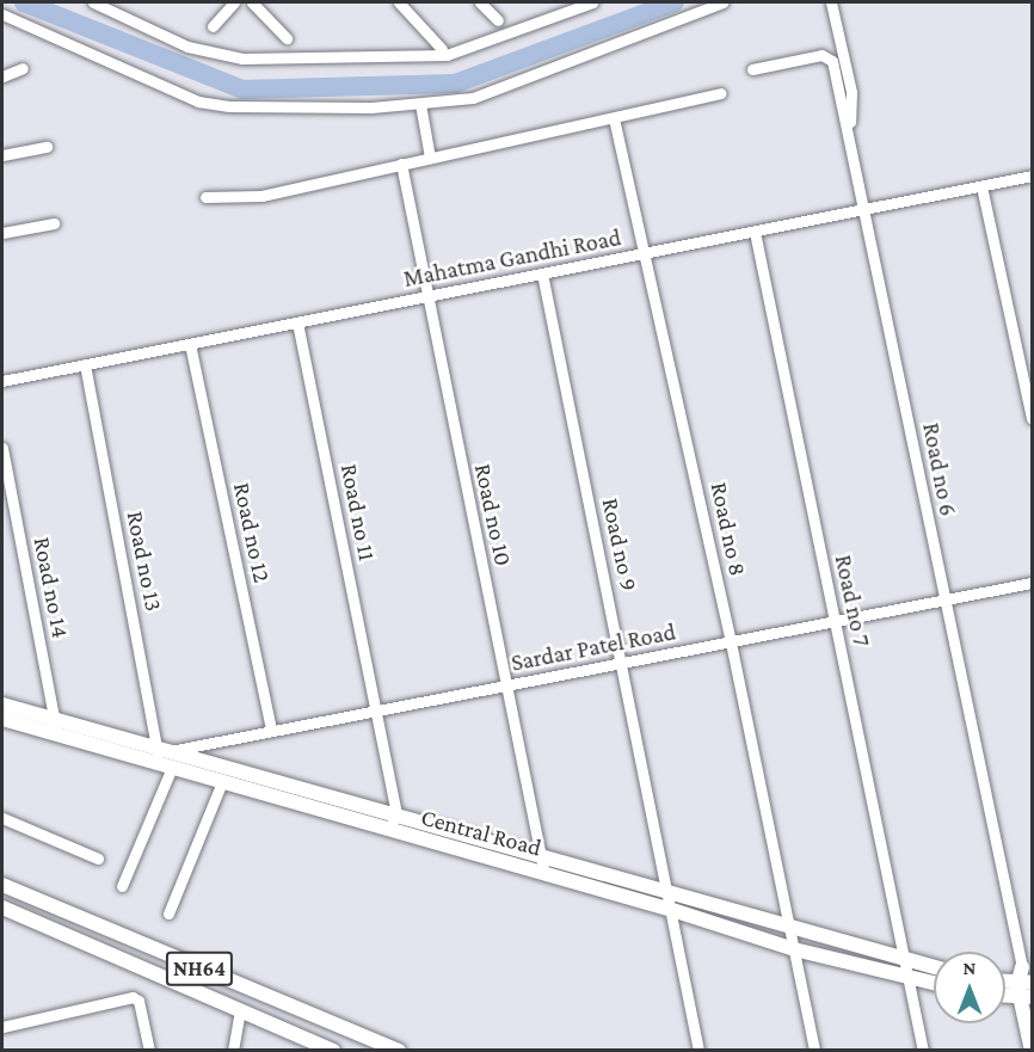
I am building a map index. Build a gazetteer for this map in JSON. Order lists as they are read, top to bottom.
{
  "streets": {
    "main road": ["Road no 6", "Central Road", "NH64"],
    "street": [
      "Mahatma Gandhi Road",
      "Road no 11",
      "Road no 10",
      "Road no 8",
      "Road no 12",
      "Road no 9",
      "Road no 13",
      "Road no 14",
      "Road no 7",
      "Sardar Patel Road"
    ]
  },
  "crossings": [
    ["Mahatma Gandhi Road", "Road no 6"],
    ["Mahatma Gandhi Road", "Road no 11"],
    ["Mahatma Gandhi Road", "Road no 10"],
    ["Mahatma Gandhi Road", "Road no 8"],
    ["Mahatma Gandhi Road", "Road no 12"],
    ["Mahatma Gandhi Road", "Road no 9"],
    ["Mahatma Gandhi Road", "Road no 13"],
    ["Mahatma Gandhi Road", "Road no 7"],
    ["Road no 6", "Sardar Patel Road"],
    ["Road no 11", "Sardar Patel Road"],
    ["Road no 11", "Central Road"],
    ["Road no 10", "Sardar Patel Road"],
    ["Road no 10", "Central Road"],
    ["Road no 8", "Sardar Patel Road"],
    ["Road no 8", "Central Road"],
    ["Road no 12", "Sardar Patel Road"],
    ["Road no 9", "Sardar Patel Road"],
    ["Road no 9", "Central Road"],
    ["Road no 13", "Sardar Patel Road"],
    ["Road no 13", "Central Road"],
    ["Road no 14", "Central Road"],
    ["Road no 7", "Sardar Patel Road"],
    ["Road no 7", "Central Road"],
    ["Sardar Patel Road", "Central Road"]
  ],
  "north": "top"
}
